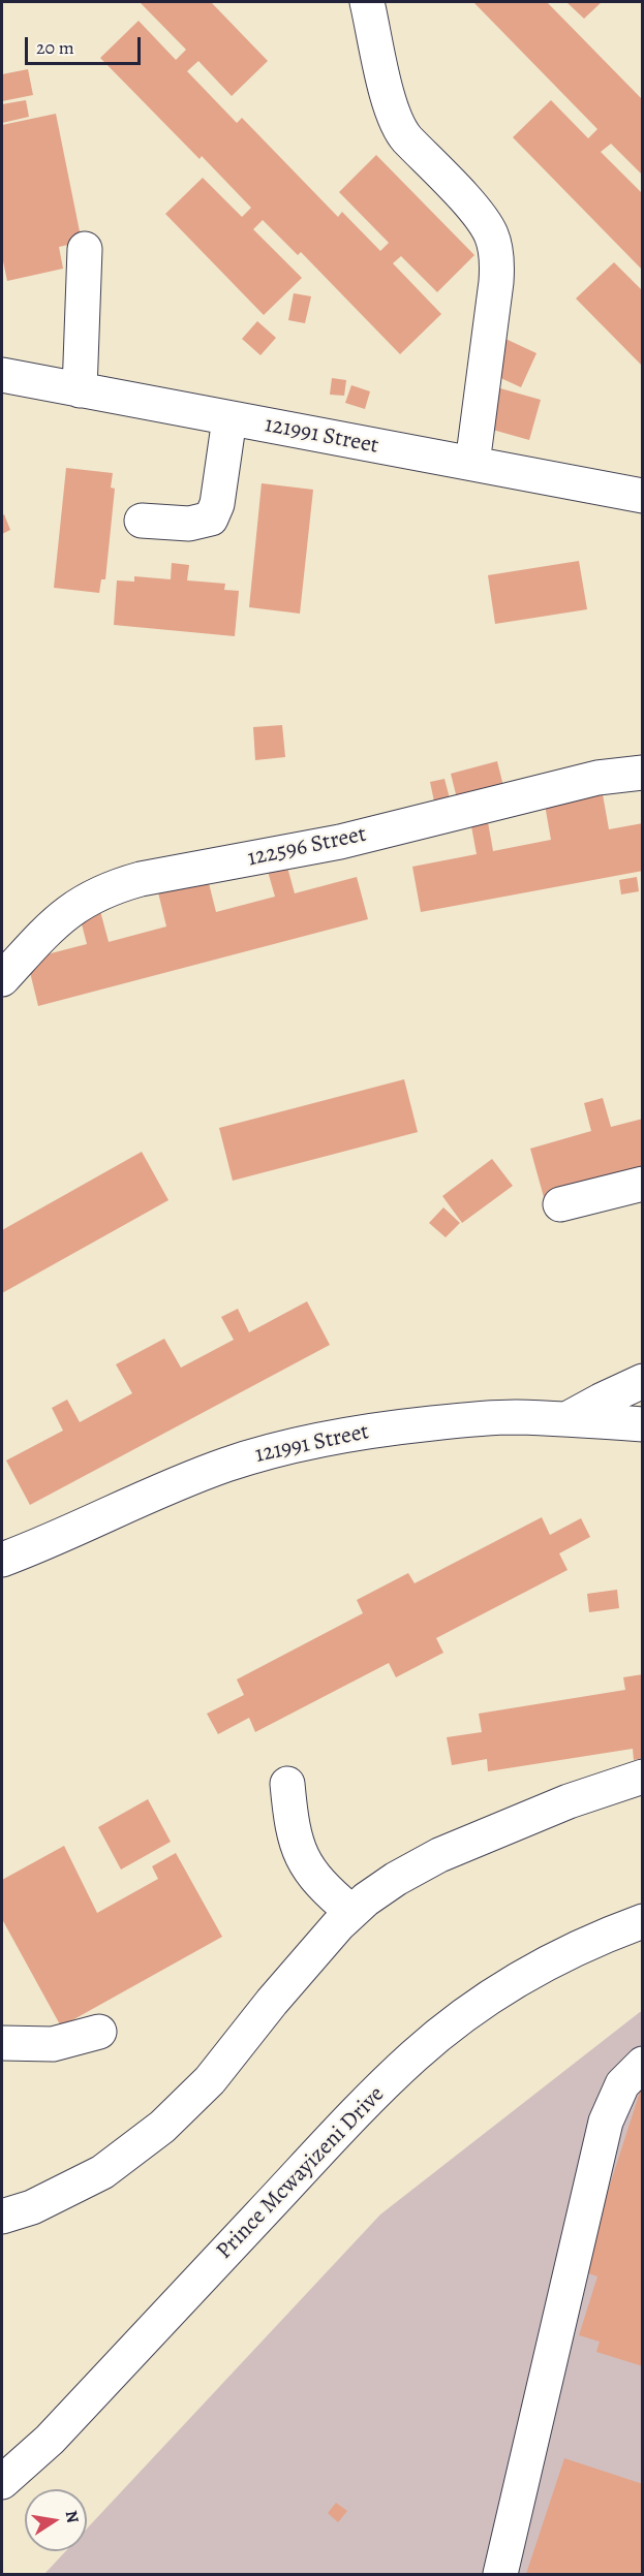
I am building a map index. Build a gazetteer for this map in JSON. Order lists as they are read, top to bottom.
{
  "streets": {
    "street": ["121991 Street", "122596 Street", "Prince Mcwayizeni Drive"]
  },
  "scale_bar": "20 m",
  "north": "right"
}
